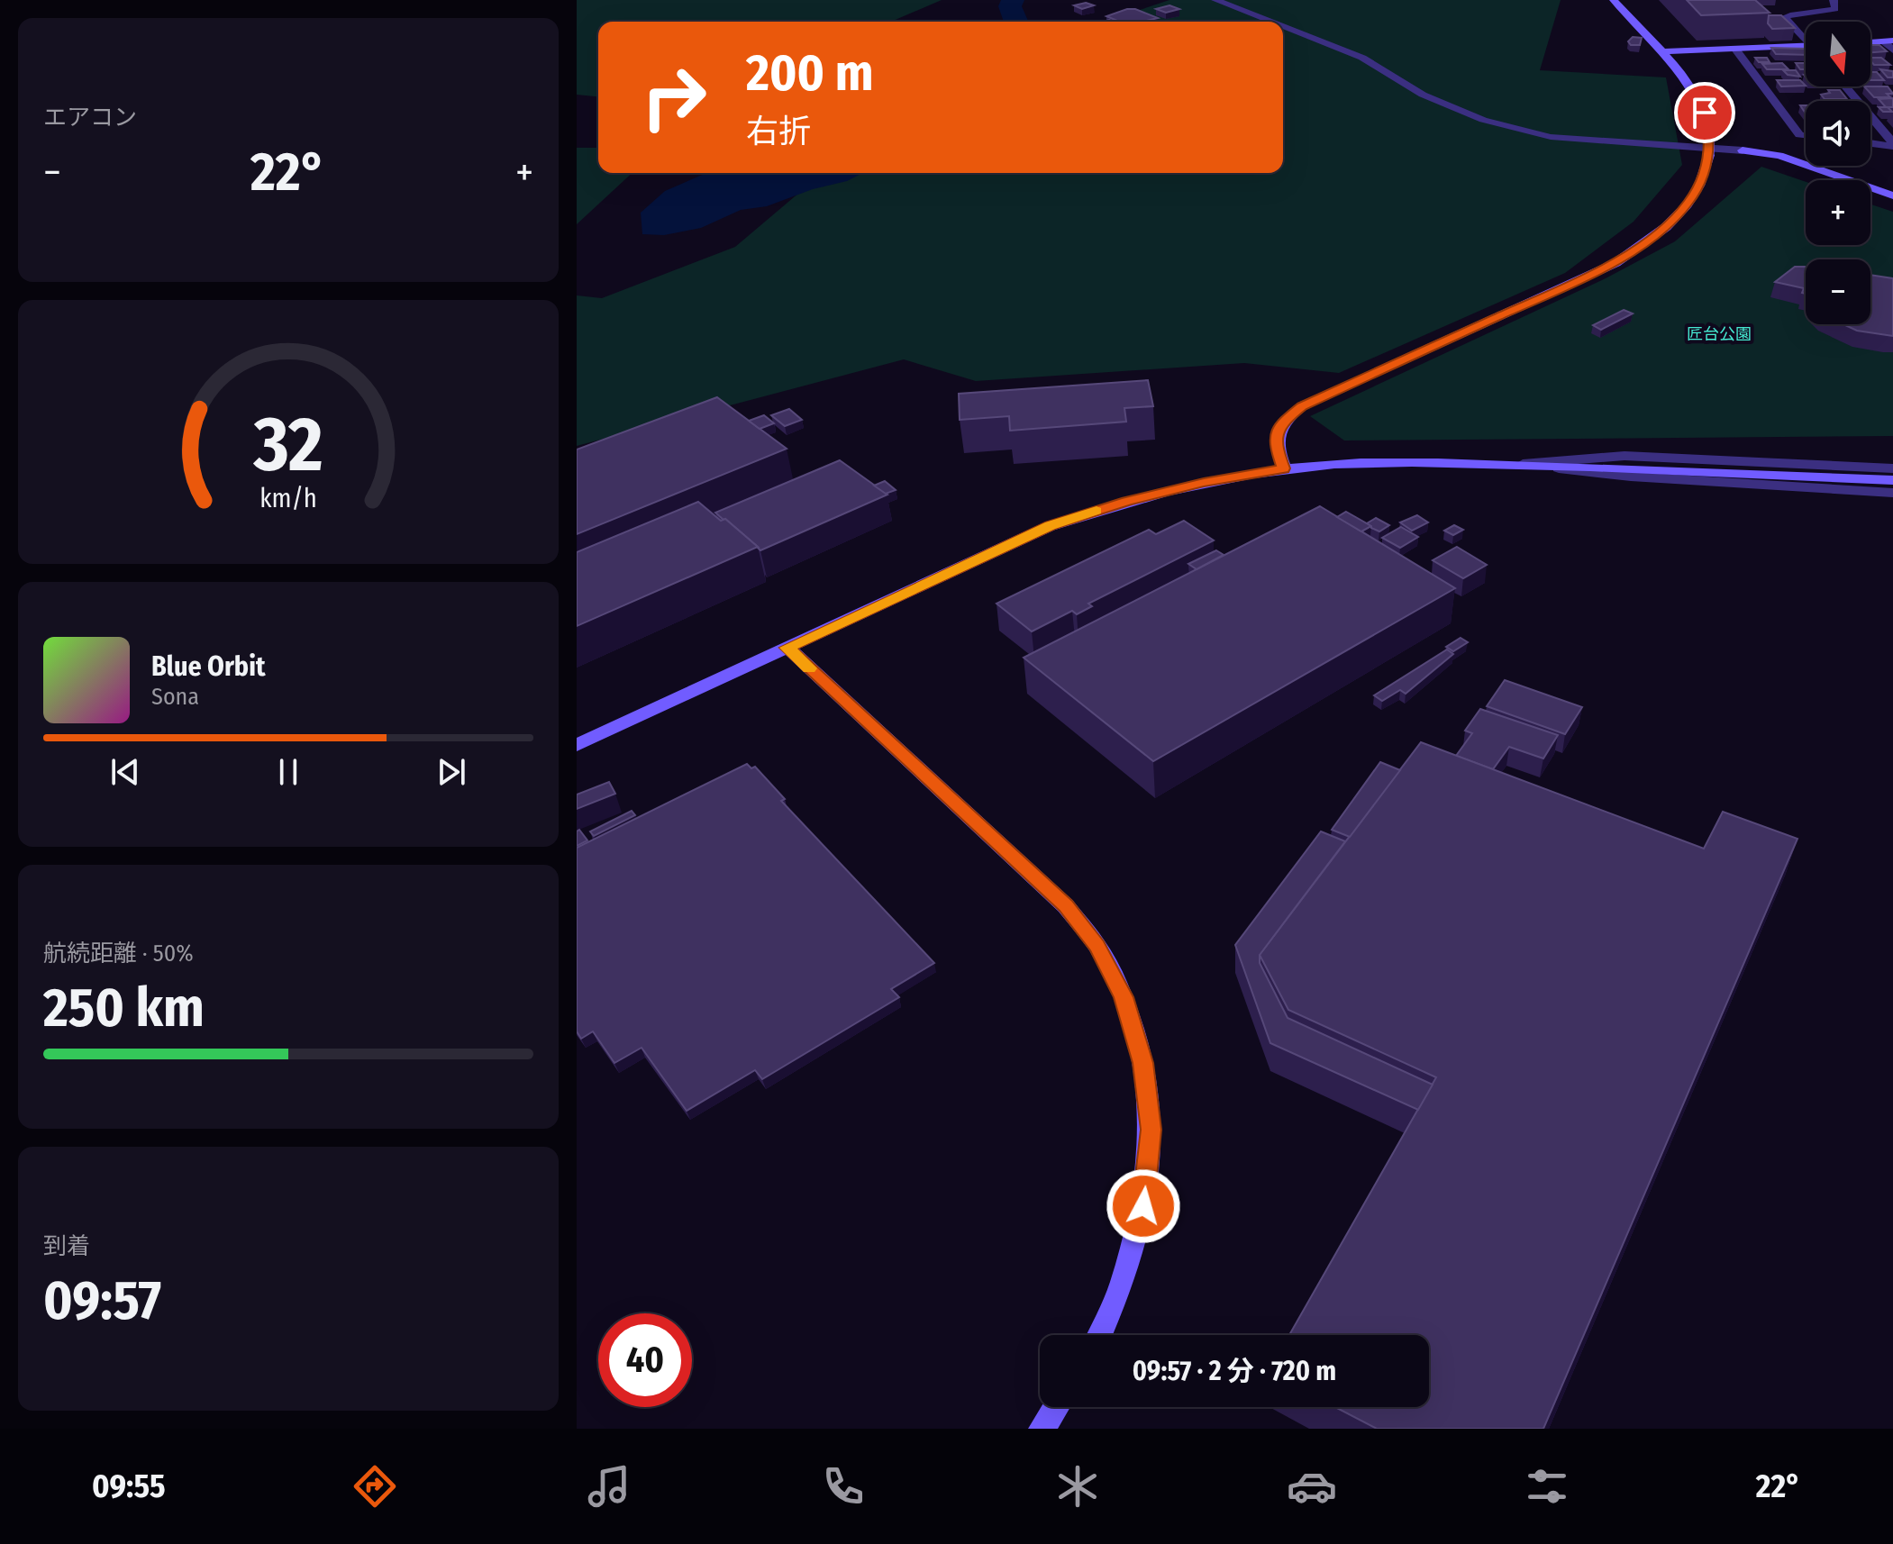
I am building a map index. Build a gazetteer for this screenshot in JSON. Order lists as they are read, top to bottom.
{
  "parks": ["匠台公園"],
  "north": "bottom",
  "page": {
    "tile": [
      "エアコン",
      ["航続距離 · 50%", "250 km"],
      ["到着", "09:57"]
    ],
    "map_buttons": ["+", "−"],
    "turn": ["200 m", "右折"],
    "heat": ["−", "22°", "+"],
    "song": ["Blue Orbit", "Sona"],
    "limit": "40",
    "trip": "09:57 · 2 分 · 720 m",
    "tabs": ["09:55", "22°"],
    "gauge": ["32", "km/h"]
  }
}
